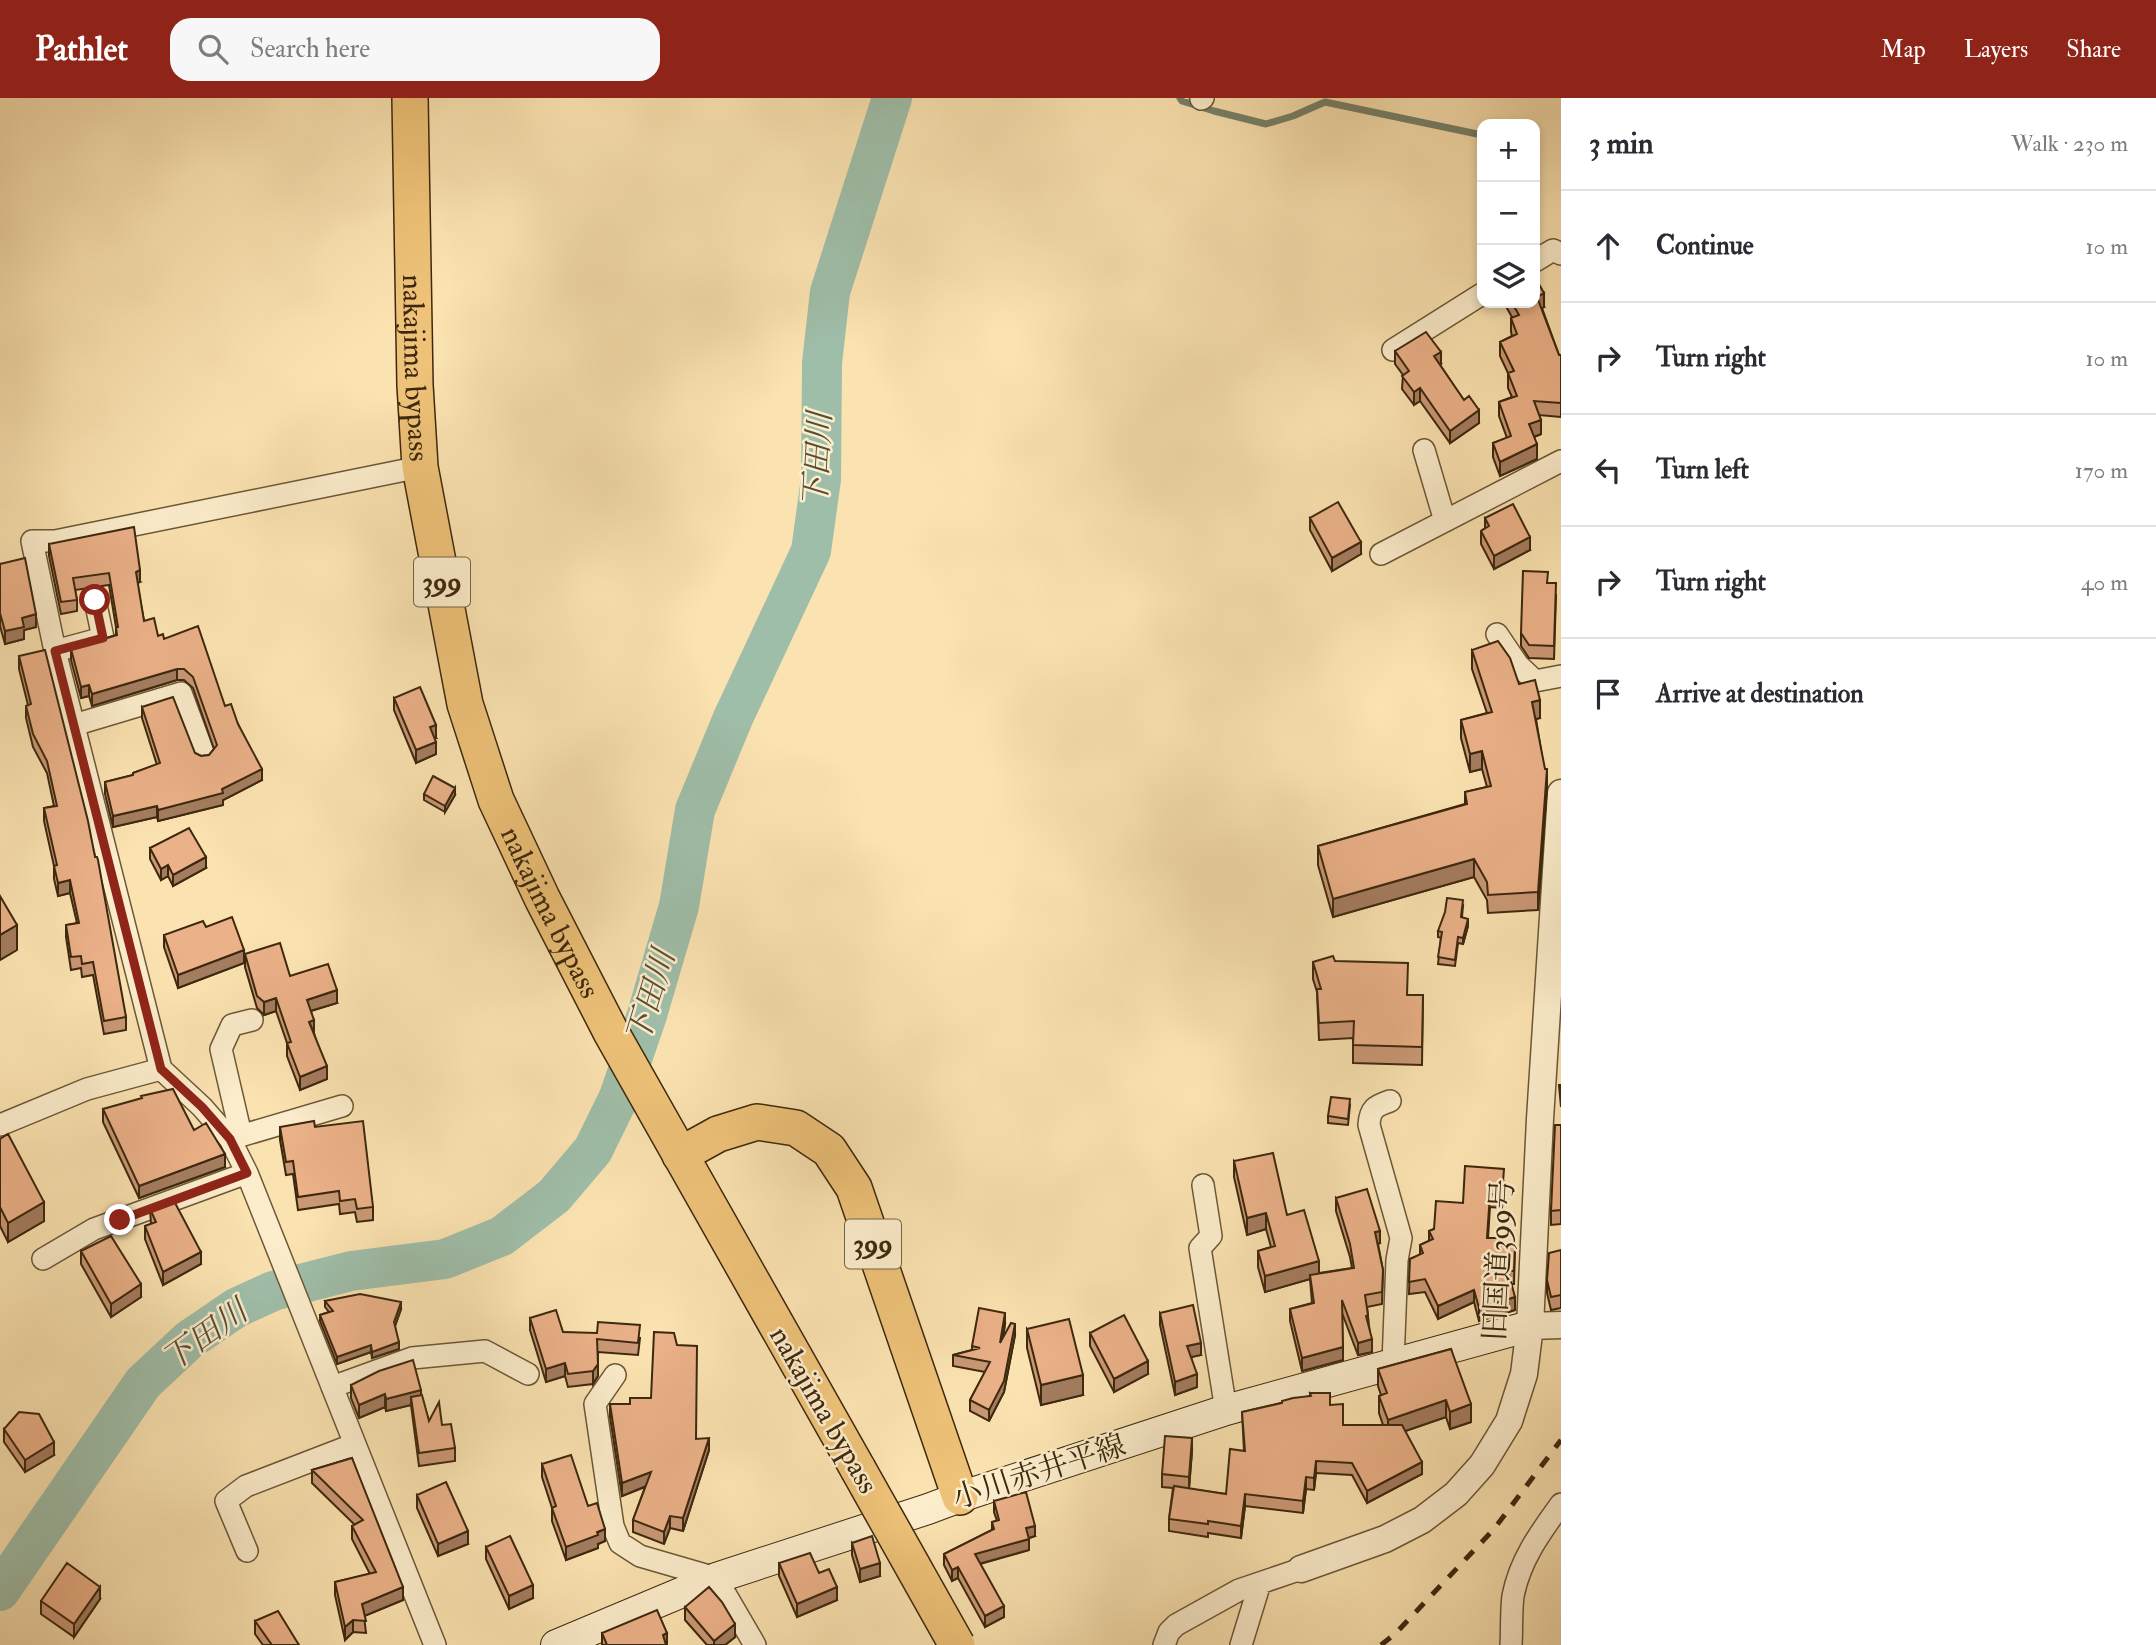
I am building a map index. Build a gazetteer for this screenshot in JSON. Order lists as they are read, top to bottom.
{
  "streets": {
    "highway": ["nakajima bypass", "399"],
    "main road": ["小川赤井平線"],
    "street": ["旧国道399号"]
  },
  "crossings": [
    ["nakajima bypass", "399"],
    ["399", "小川赤井平線"],
    ["旧国道399号", "小川赤井平線"]
  ],
  "water": ["下田川"],
  "page": {
    "header": "Pathlet",
    "search": "Search here",
    "nav": ["Map", "Layers", "Share"],
    "heading": ["3 min", "Walk · 230 m"],
    "map_buttons": ["+", "−"],
    "list": [
      ["Continue", "10 m"],
      ["Turn right", "10 m"],
      ["Turn left", "170 m"],
      ["Turn right", "40 m"],
      "Arrive at destination"
    ]
  }
}
